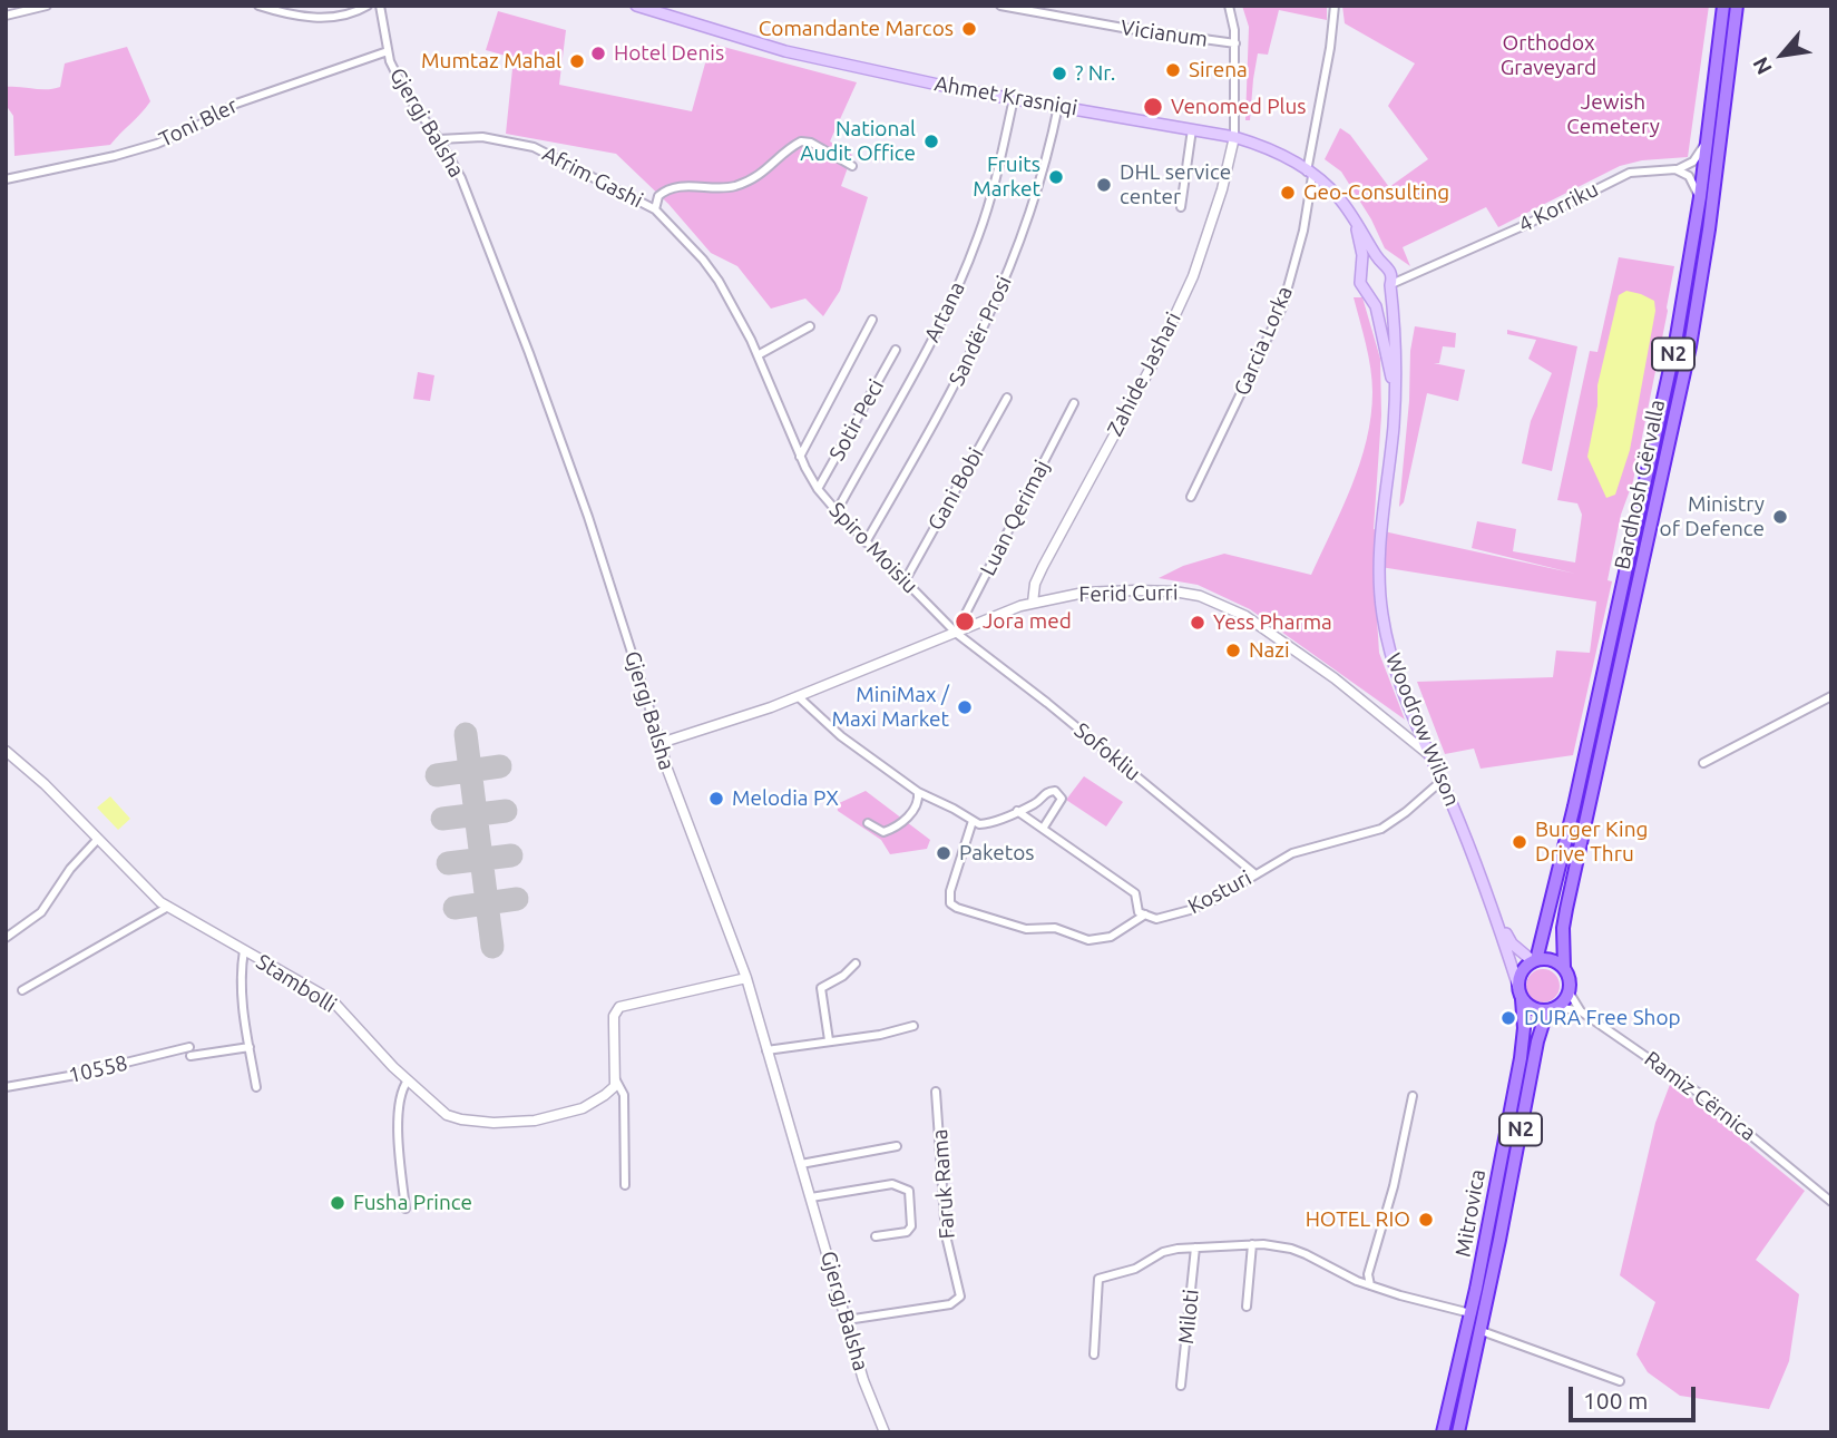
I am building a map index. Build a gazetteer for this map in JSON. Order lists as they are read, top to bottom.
{
  "streets": {
    "highway": ["N2", "Bardhosh Gërvalla", "Mitrovica"],
    "main road": ["Ahmet Krasniqi", "Woodrow Wilson"],
    "street": [
      "Vicianum",
      "Toni Bler",
      "Gjergj Balsha",
      "Afrim Gashi",
      "4 Korriku",
      "Artana",
      "Sandër Prosi",
      "Garcia Lorka",
      "Zahide Jashari",
      "Sotir Peci",
      "Gani Bobi",
      "Luan Qerimaj",
      "Spiro Moisiu",
      "Ferid Curri",
      "Sofokliu",
      "Kosturi",
      "Stambolli",
      "10558",
      "Ramiz Cërnica",
      "Faruk Rama",
      "Miloti"
    ]
  },
  "crossings": [
    ["Ahmet Krasniqi", "4 Korriku"],
    ["Ahmet Krasniqi", "Artana"],
    ["Ahmet Krasniqi", "Sandër Prosi"],
    ["Ahmet Krasniqi", "Garcia Lorka"],
    ["Ahmet Krasniqi", "Zahide Jashari"],
    ["Ahmet Krasniqi", "Woodrow Wilson"],
    ["Toni Bler", "Gjergj Balsha"],
    ["Gjergj Balsha", "Afrim Gashi"],
    ["Gjergj Balsha", "Ferid Curri"],
    ["Gjergj Balsha", "Faruk Rama"],
    ["Afrim Gashi", "Spiro Moisiu"],
    ["Artana", "Spiro Moisiu"],
    ["Sandër Prosi", "Spiro Moisiu"],
    ["N2", "Bardhosh Gërvalla"],
    ["N2", "Ramiz Cërnica"],
    ["N2", "Mitrovica"],
    ["Zahide Jashari", "Ferid Curri"],
    ["Sotir Peci", "Spiro Moisiu"],
    ["Bardhosh Gërvalla", "Ramiz Cërnica"],
    ["Bardhosh Gërvalla", "Mitrovica"],
    ["Gani Bobi", "Spiro Moisiu"],
    ["Luan Qerimaj", "Spiro Moisiu"],
    ["Luan Qerimaj", "Ferid Curri"],
    ["Luan Qerimaj", "Sofokliu"],
    ["Spiro Moisiu", "Ferid Curri"],
    ["Spiro Moisiu", "Sofokliu"],
    ["Ferid Curri", "Woodrow Wilson"],
    ["Ferid Curri", "Sofokliu"],
    ["Woodrow Wilson", "Kosturi"],
    ["Sofokliu", "Kosturi"],
    ["Ramiz Cërnica", "Mitrovica"]
  ],
  "parks": ["Orthodox Graveyard", "Jewish Cemetery"],
  "places": [
    "Comandante Marcos",
    "Hotel Denis",
    "Mumtaz Mahal",
    "Sirena",
    "? Nr.",
    "Venomed Plus",
    "National Audit Office",
    "Fruits Market",
    "DHL service center",
    "Geo-Consulting",
    "Ministry of Defence",
    "Jora med",
    "Yess Pharma",
    "Nazi",
    "MiniMax / Maxi Market",
    "Melodia PX",
    "Burger King Drive Thru",
    "Paketos",
    "DURA Free Shop",
    "Fusha Prince",
    "HOTEL RIO"
  ],
  "scale_bar": "100 m",
  "north": "bottom left"
}
